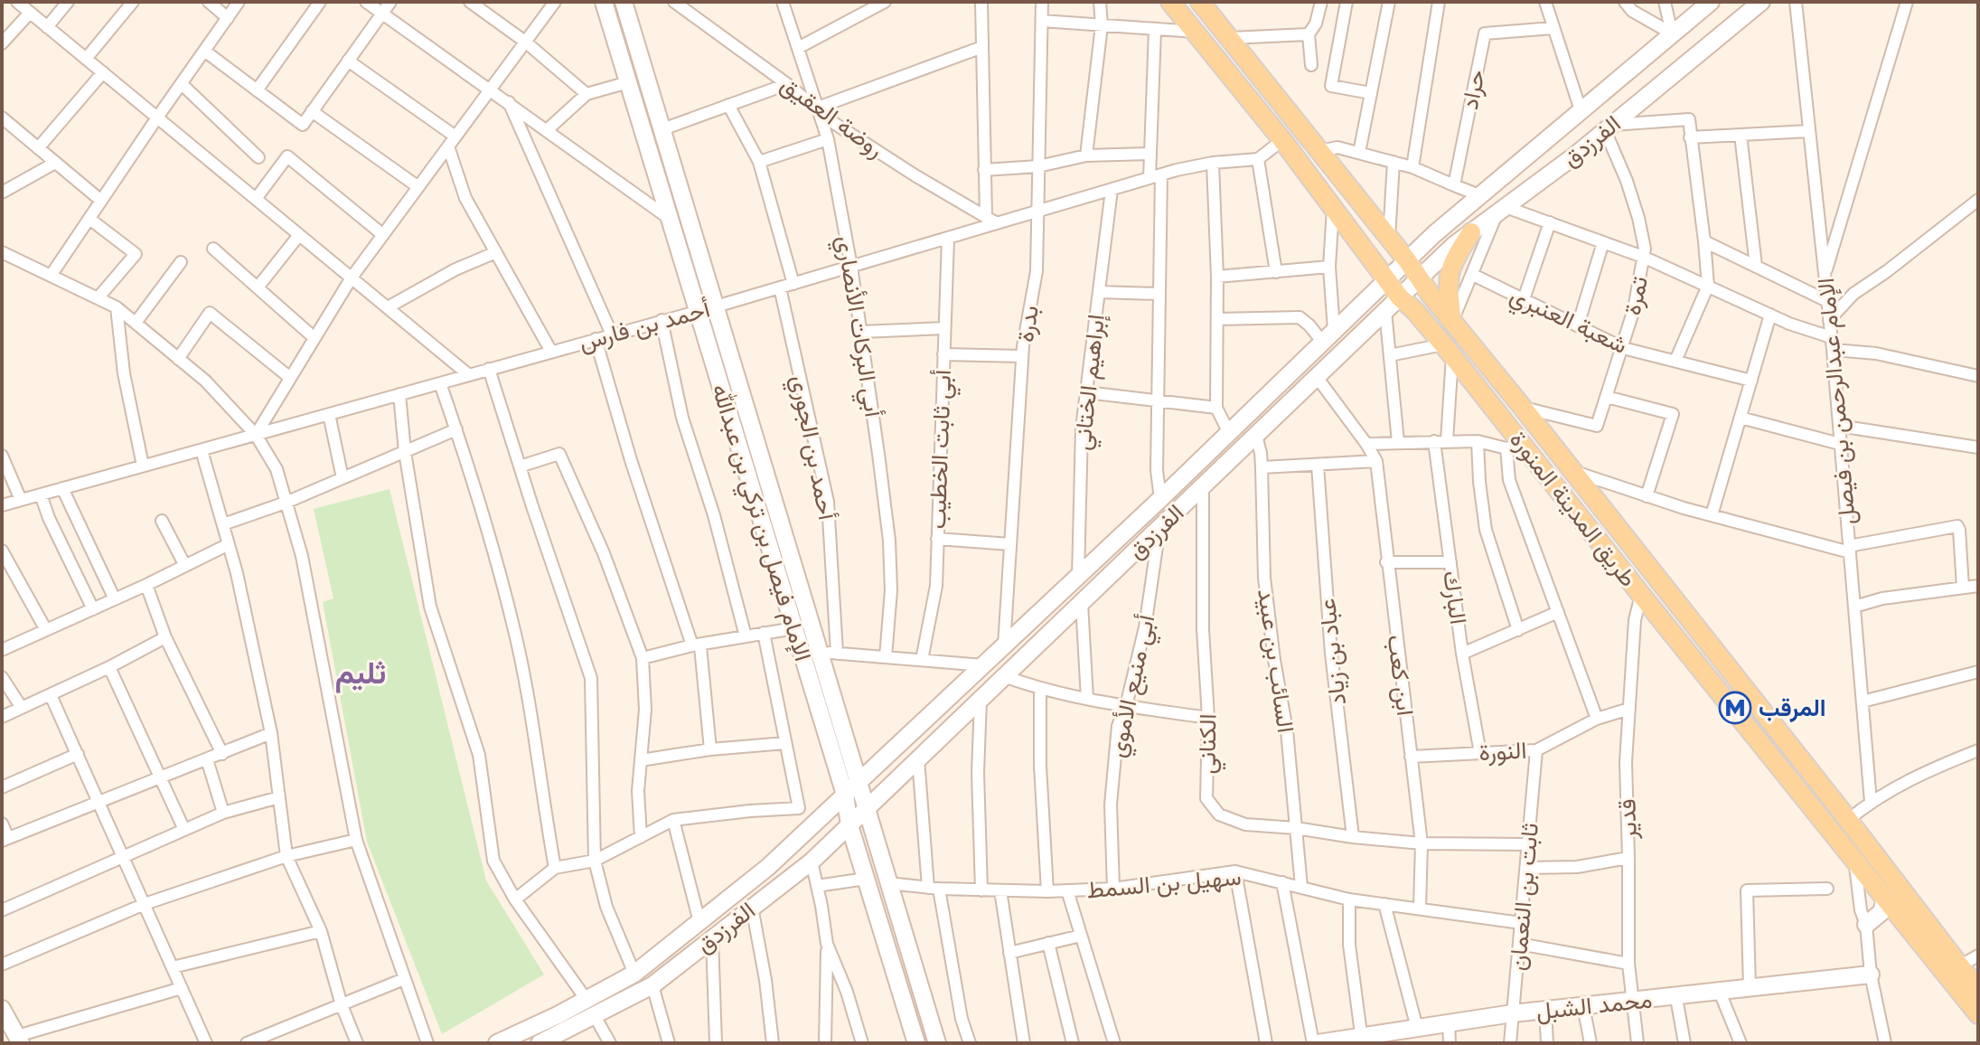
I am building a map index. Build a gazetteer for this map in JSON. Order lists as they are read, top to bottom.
{
  "streets": {
    "main road": [
      "الفرزدق",
      "طريق المدينة المنورة",
      "الإمام فيصل بن تركي بن عبدالله",
      "محمد الشبل"
    ],
    "street": [
      "حراد",
      "روضة العقيق",
      "تمرة",
      "شعبة العنبري",
      "بدرة",
      "أحمد بن فارس",
      "أبي البركات الأنصاري",
      "إبراهيم الختاني",
      "الإمام عبدالرحمن بن فيصل",
      "أحمد بن الجوري",
      "أبي ثابت الخطيب",
      "البارك",
      "عباد بن زياد",
      "السائب بن عبيد",
      "ابن كعب",
      "أبي منيع الأموي",
      "الكناني",
      "النورة",
      "قدير",
      "سهيل بن السمط",
      "ثابت بن النعمان"
    ]
  },
  "crossings": [
    ["روضة العقيق", "أحمد بن فارس"],
    ["روضة العقيق", "أبي البركات الأنصاري"],
    ["الفرزدق", "تمرة"],
    ["الفرزدق", "بدرة"],
    ["الفرزدق", "إبراهيم الختاني"],
    ["الفرزدق", "طريق المدينة المنورة"],
    ["الفرزدق", "الإمام فيصل بن تركي بن عبدالله"],
    ["الفرزدق", "السائب بن عبيد"],
    ["الفرزدق", "ابن كعب"],
    ["الفرزدق", "أبي منيع الأموي"],
    ["الفرزدق", "الكناني"],
    ["تمرة", "شعبة العنبري"],
    ["تمرة", "طريق المدينة المنورة"],
    ["بدرة", "أحمد بن فارس"],
    ["أحمد بن فارس", "أبي البركات الأنصاري"],
    ["أحمد بن فارس", "إبراهيم الختاني"],
    ["أحمد بن فارس", "أحمد بن الجوري"],
    ["أحمد بن فارس", "أبي ثابت الخطيب"],
    ["أحمد بن فارس", "الإمام فيصل بن تركي بن عبدالله"],
    ["طريق المدينة المنورة", "قدير"],
    ["الإمام فيصل بن تركي بن عبدالله", "سهيل بن السمط"],
    ["البارك", "النورة"],
    ["عباد بن زياد", "الكناني"],
    ["السائب بن عبيد", "الكناني"],
    ["السائب بن عبيد", "سهيل بن السمط"],
    ["ابن كعب", "الكناني"],
    ["ابن كعب", "النورة"],
    ["ابن كعب", "سهيل بن السمط"],
    ["أبي منيع الأموي", "سهيل بن السمط"],
    ["الكناني", "ثابت بن النعمان"],
    ["النورة", "قدير"],
    ["النورة", "ثابت بن النعمان"],
    ["قدير", "محمد الشبل"],
    ["سهيل بن السمط", "ثابت بن النعمان"],
    ["ثابت بن النعمان", "محمد الشبل"]
  ],
  "districts": ["ثليم"],
  "places": {
    "metro station": ["المرقب"]
  }
}
